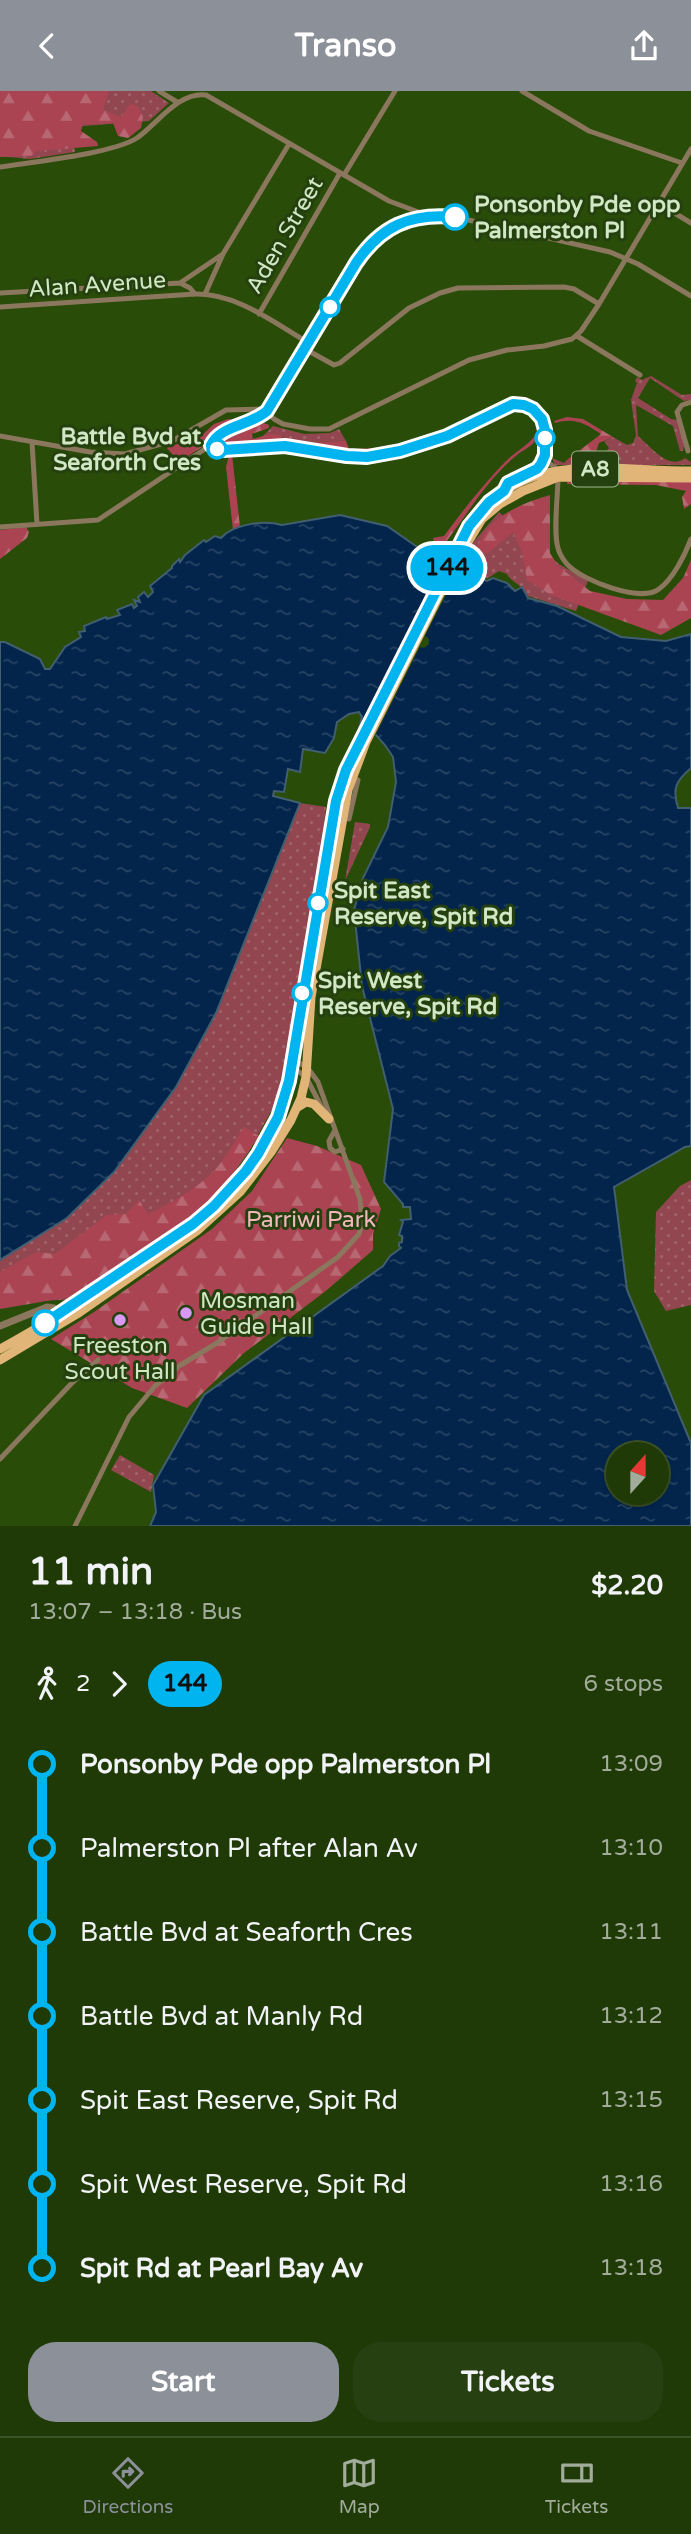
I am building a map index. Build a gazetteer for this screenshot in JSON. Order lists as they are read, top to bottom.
{
  "streets": {
    "highway": ["A8"],
    "street": ["Aden Street", "Alan Avenue"]
  },
  "crossings": [
    ["Aden Street", "Alan Avenue"]
  ],
  "parks": ["Parriwi Park"],
  "places": [
    "Ponsonby Pde opp Palmerston Pl",
    "Battle Bvd at Seaforth Cres",
    "Spit East Reserve, Spit Rd",
    "Spit West Reserve, Spit Rd",
    "Mosman Guide Hall",
    "Freeston Scout Hall"
  ],
  "lines": ["bus line 144"],
  "north": "top",
  "page": {
    "header": "Transo",
    "on_map": "144",
    "heading": ["11 min", "13:07 – 13:18 · Bus", "$2.20"],
    "legs": ["2", "144", "6 stops"],
    "list": [
      {
        "name": "Ponsonby Pde opp Palmerston Pl",
        "value": "13:09"
      },
      {
        "name": "Palmerston Pl after Alan Av",
        "value": "13:10"
      },
      {
        "name": "Battle Bvd at Seaforth Cres",
        "value": "13:11"
      },
      {
        "name": "Battle Bvd at Manly Rd",
        "value": "13:12"
      },
      {
        "name": "Spit East Reserve, Spit Rd",
        "value": "13:15"
      },
      {
        "name": "Spit West Reserve, Spit Rd",
        "value": "13:16"
      },
      {
        "name": "Spit Rd at Pearl Bay Av",
        "value": "13:18"
      }
    ],
    "buttons": ["Start", "Tickets"],
    "tabs": ["Directions", "Map", "Tickets"]
  }
}
